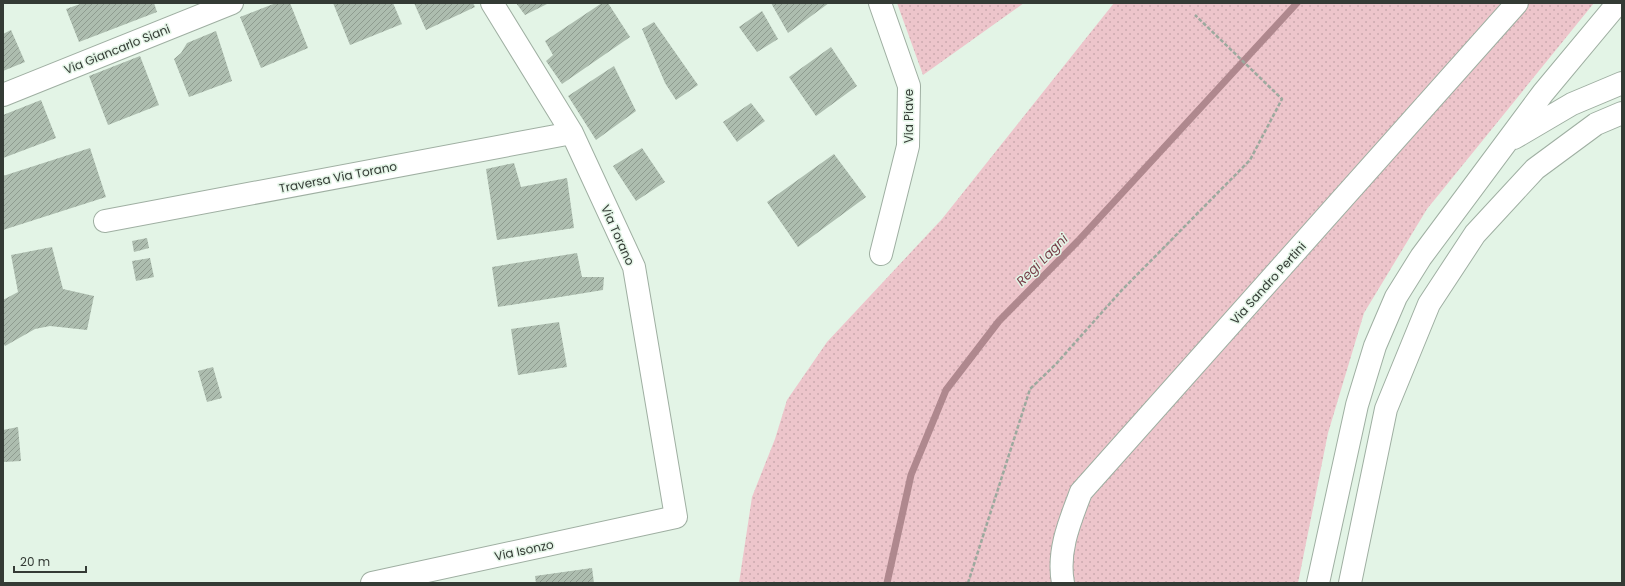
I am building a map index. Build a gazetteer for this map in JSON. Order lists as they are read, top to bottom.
{
  "streets": {
    "street": [
      "Via Giancarlo Siani",
      "Via Piave",
      "Traversa Via Torano",
      "Via Torano",
      "Via Sandro Pertini",
      "Via Isonzo"
    ]
  },
  "crossings": [
    ["Traversa Via Torano", "Via Torano"],
    ["Via Torano", "Via Isonzo"]
  ],
  "water": ["Regi Lagni"],
  "scale_bar": "20 m"
}
